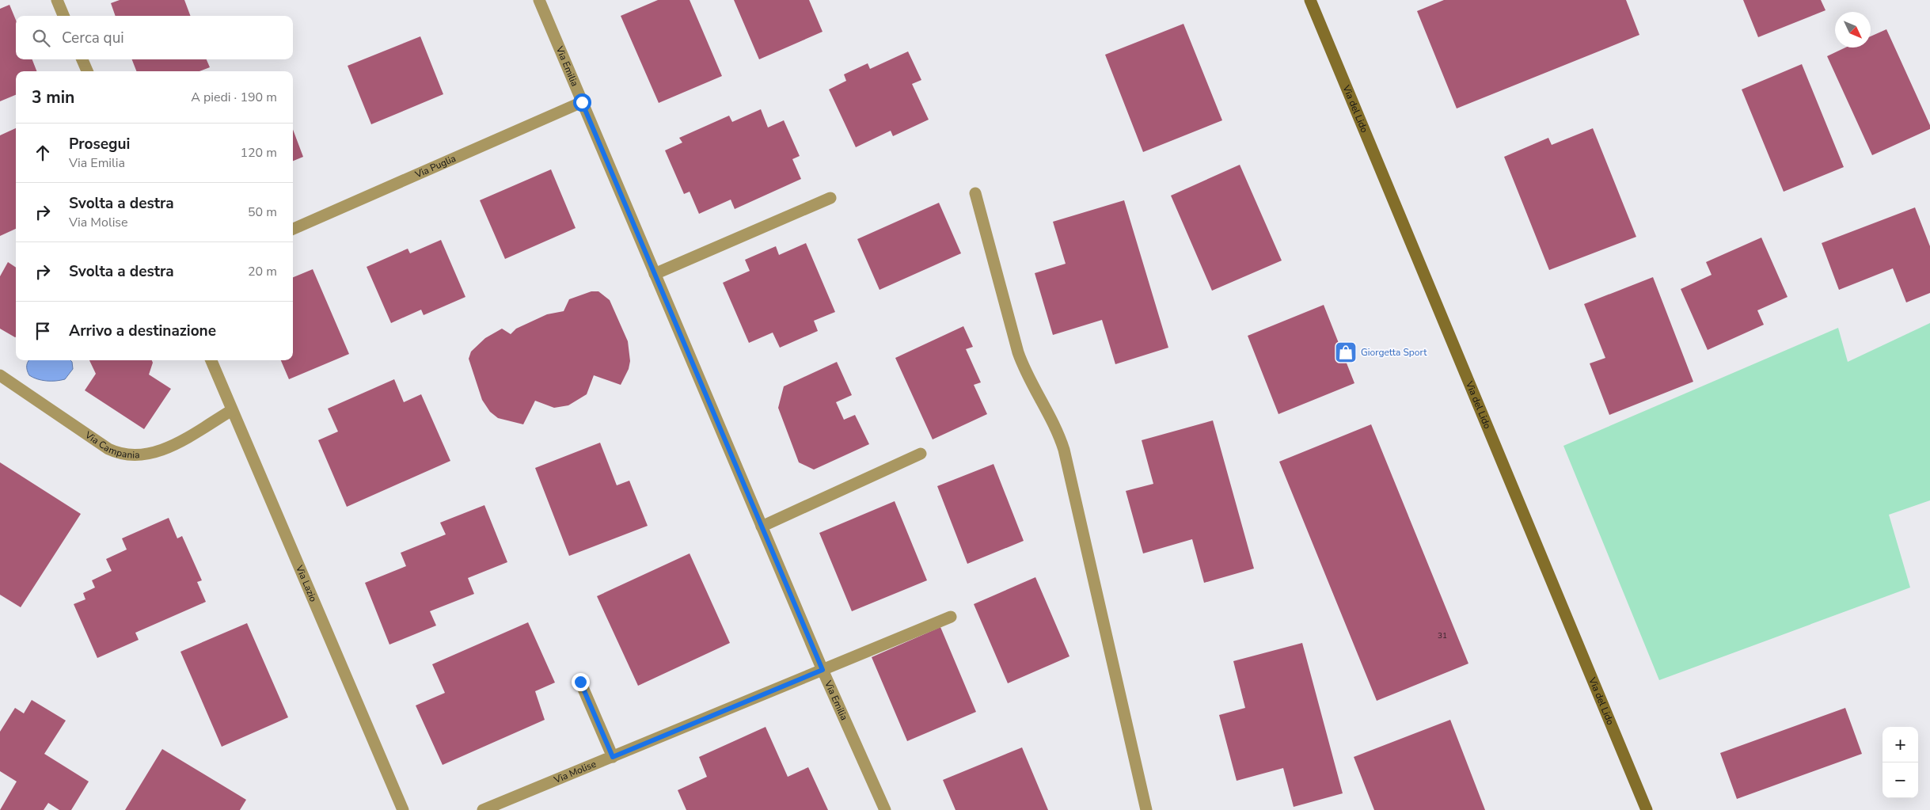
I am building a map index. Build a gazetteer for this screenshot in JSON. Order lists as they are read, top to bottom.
{
  "streets": {
    "main road": ["Via del Lido"],
    "street": [
      "Via Emilia",
      "Via Puglia",
      "Via Campania",
      "Via Lazio",
      "Via Molise"
    ]
  },
  "crossings": [
    ["Via Emilia", "Via Puglia"],
    ["Via Emilia", "Via Molise"],
    ["Via Campania", "Via Lazio"]
  ],
  "places": {
    "shop": ["Giorgetta Sport"]
  },
  "house_numbers": ["31"],
  "north": "bottom right",
  "page": {
    "search": "Cerca qui",
    "heading": ["3 min", "A piedi · 190 m"],
    "list": [
      ["Prosegui", "Via Emilia", "120 m"],
      ["Svolta a destra", "Via Molise", "50 m"],
      ["Svolta a destra", "20 m"],
      "Arrivo a destinazione"
    ],
    "map_buttons": ["+", "−"]
  }
}
